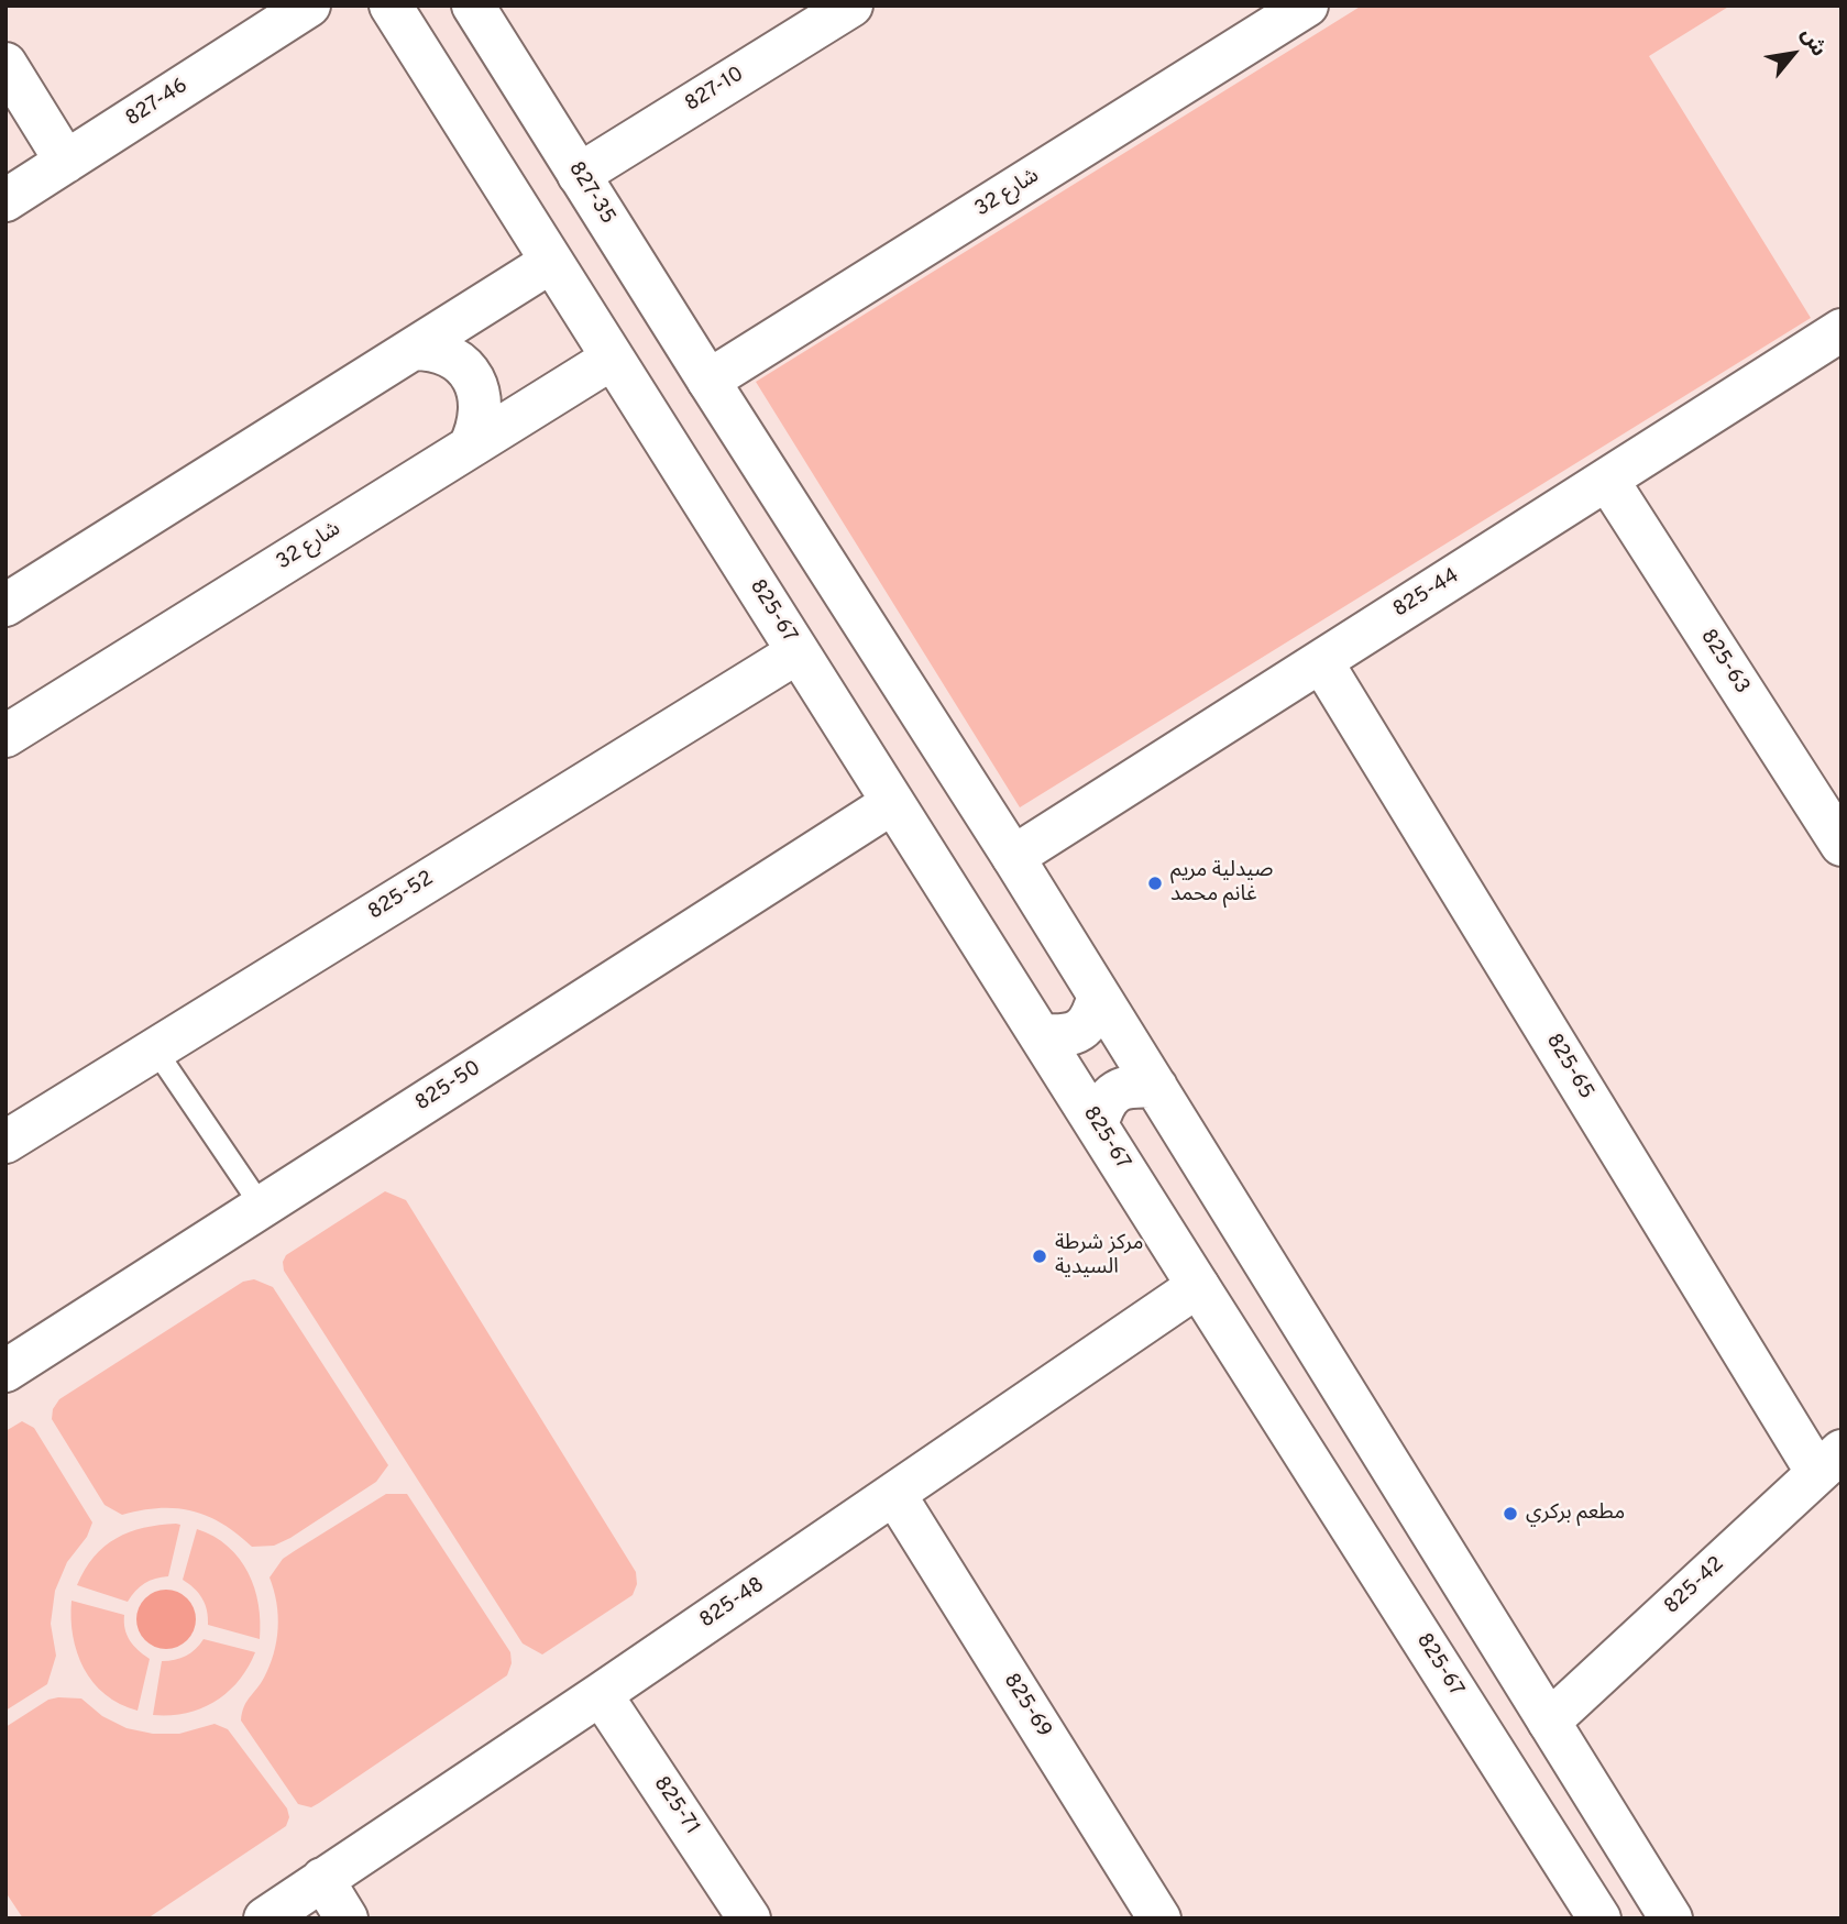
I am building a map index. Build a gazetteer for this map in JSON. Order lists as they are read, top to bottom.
{
  "streets": {
    "street": [
      "827-10",
      "827-46",
      "827-35",
      "شارع 32",
      "825-44",
      "825-67",
      "825-63",
      "825-52",
      "825-65",
      "825-50",
      "825-42",
      "825-48",
      "825-69",
      "825-71"
    ]
  },
  "crossings": [
    ["827-10", "827-35"],
    ["827-35", "شارع 32"],
    ["شارع 32", "825-67"],
    ["825-44", "825-63"],
    ["825-44", "825-65"],
    ["825-67", "825-52"],
    ["825-67", "825-50"],
    ["825-67", "825-48"],
    ["825-65", "825-42"],
    ["825-48", "825-69"],
    ["825-48", "825-71"]
  ],
  "places": ["صيدلية مريم غانم محمد", "مركز شرطة السيدية", "مطعم بركري"],
  "north": "top right"
}
